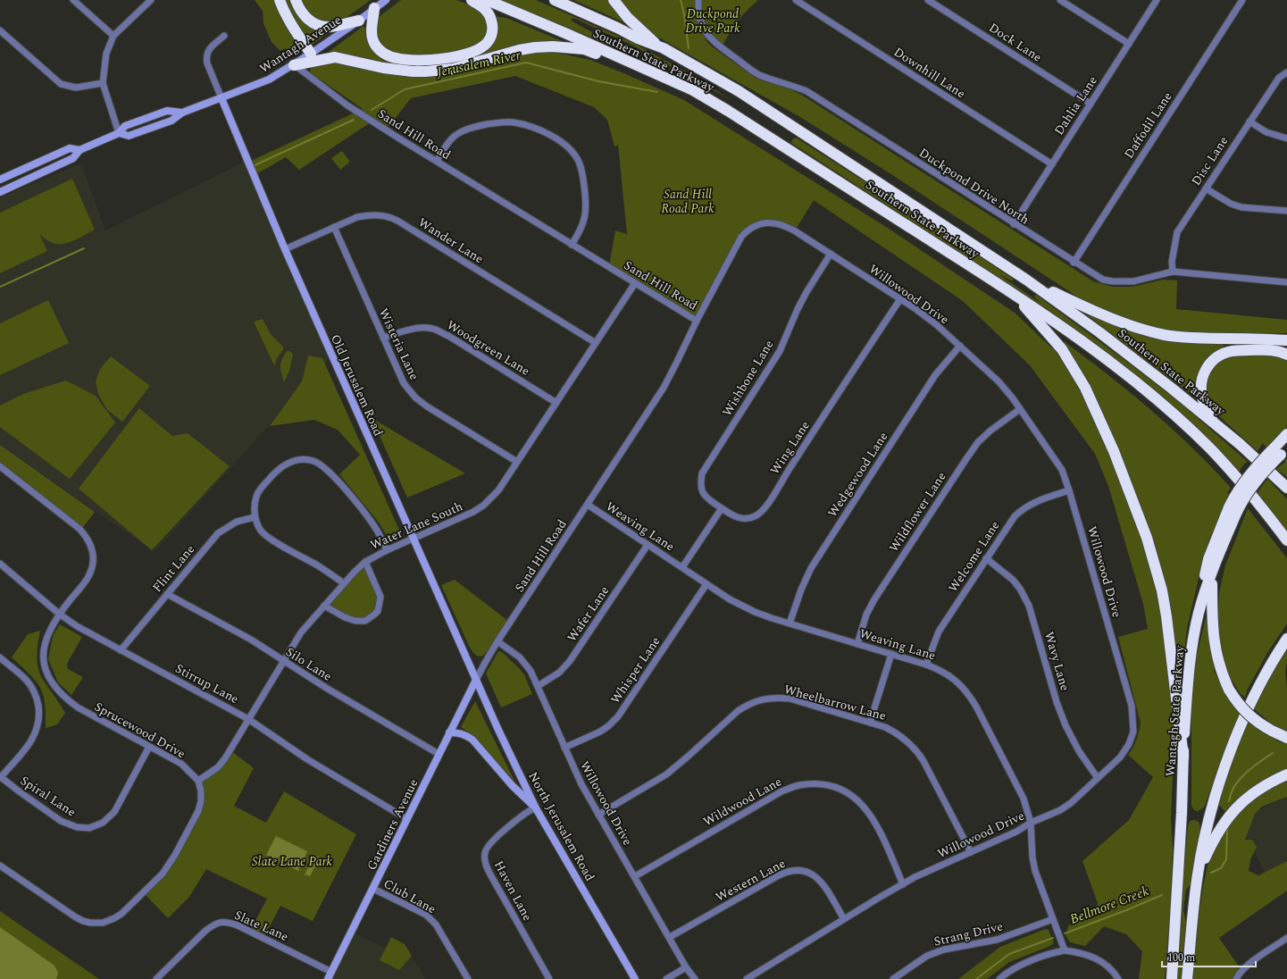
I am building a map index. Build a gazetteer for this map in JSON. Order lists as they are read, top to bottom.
{
  "streets": {
    "highway": ["Southern State Parkway", "Wantagh State Parkway"],
    "main road": [
      "Wantagh Avenue",
      "Old Jerusalem Road",
      "Gardiners Avenue",
      "North Jerusalem Road"
    ],
    "street": [
      "Dock Lane",
      "Downhill Lane",
      "Dahlia Lane",
      "Daffodil Lane",
      "Sand Hill Road",
      "Disc Lane",
      "Duckpond Drive North",
      "Wander Lane",
      "Willowood Drive",
      "Wisteria Lane",
      "Woodgreen Lane",
      "Wishbone Lane",
      "Wing Lane",
      "Wedgewood Lane",
      "Wildflower Lane",
      "Water Lane South",
      "Weaving Lane",
      "Welcome Lane",
      "Flint Lane",
      "Wafer Lane",
      "Wavy Lane",
      "Silo Lane",
      "Whisper Lane",
      "Stirrup Lane",
      "Wheelbarrow Lane",
      "Sprucewood Drive",
      "Spiral Lane",
      "Wildwood Lane",
      "Western Lane",
      "Haven Lane",
      "Club Lane",
      "Slate Lane",
      "Strang Drive"
    ]
  },
  "crossings": [
    ["Dock Lane", "Dahlia Lane"],
    ["Wantagh Avenue", "Sand Hill Road"],
    ["Wantagh Avenue", "Old Jerusalem Road"],
    ["Downhill Lane", "Dahlia Lane"],
    ["Dahlia Lane", "Duckpond Drive North"],
    ["Daffodil Lane", "Duckpond Drive North"],
    ["Sand Hill Road", "Willowood Drive"],
    ["Sand Hill Road", "Old Jerusalem Road"],
    ["Sand Hill Road", "Water Lane South"],
    ["Sand Hill Road", "Weaving Lane"],
    ["Sand Hill Road", "Gardiners Avenue"],
    ["Sand Hill Road", "North Jerusalem Road"],
    ["Disc Lane", "Duckpond Drive North"],
    ["Wander Lane", "Wisteria Lane"],
    ["Wander Lane", "Old Jerusalem Road"],
    ["Wander Lane", "Water Lane South"],
    ["Willowood Drive", "Wishbone Lane"],
    ["Willowood Drive", "Wing Lane"],
    ["Willowood Drive", "Wedgewood Lane"],
    ["Willowood Drive", "Wildflower Lane"],
    ["Willowood Drive", "Weaving Lane"],
    ["Willowood Drive", "Welcome Lane"],
    ["Willowood Drive", "Wafer Lane"],
    ["Willowood Drive", "Wavy Lane"],
    ["Willowood Drive", "Whisper Lane"],
    ["Willowood Drive", "Wheelbarrow Lane"],
    ["Willowood Drive", "Wildwood Lane"],
    ["Willowood Drive", "Western Lane"],
    ["Wisteria Lane", "Woodgreen Lane"],
    ["Wisteria Lane", "Water Lane South"],
    ["Woodgreen Lane", "Water Lane South"],
    ["Wishbone Lane", "Wing Lane"],
    ["Old Jerusalem Road", "Water Lane South"],
    ["Old Jerusalem Road", "Gardiners Avenue"],
    ["Old Jerusalem Road", "North Jerusalem Road"],
    ["Wedgewood Lane", "Weaving Lane"],
    ["Wildflower Lane", "Weaving Lane"],
    ["Water Lane South", "Silo Lane"],
    ["Water Lane South", "Stirrup Lane"],
    ["Water Lane South", "Sprucewood Drive"],
    ["Weaving Lane", "Welcome Lane"],
    ["Weaving Lane", "Wafer Lane"],
    ["Weaving Lane", "Whisper Lane"],
    ["Weaving Lane", "Strang Drive"],
    ["Welcome Lane", "Wavy Lane"],
    ["Flint Lane", "Silo Lane"],
    ["Flint Lane", "Stirrup Lane"],
    ["Silo Lane", "Gardiners Avenue"],
    ["Stirrup Lane", "Sprucewood Drive"],
    ["Stirrup Lane", "Gardiners Avenue"],
    ["Sprucewood Drive", "Spiral Lane"],
    ["Gardiners Avenue", "North Jerusalem Road"],
    ["Gardiners Avenue", "Club Lane"],
    ["Gardiners Avenue", "Slate Lane"],
    ["North Jerusalem Road", "Haven Lane"]
  ],
  "water": ["Jerusalem River", "Bellmore Creek"],
  "parks": ["Duckpond Drive Park", "Sand Hill Road Park", "Slate Lane Park"],
  "scale_bar": "100 m"
}
